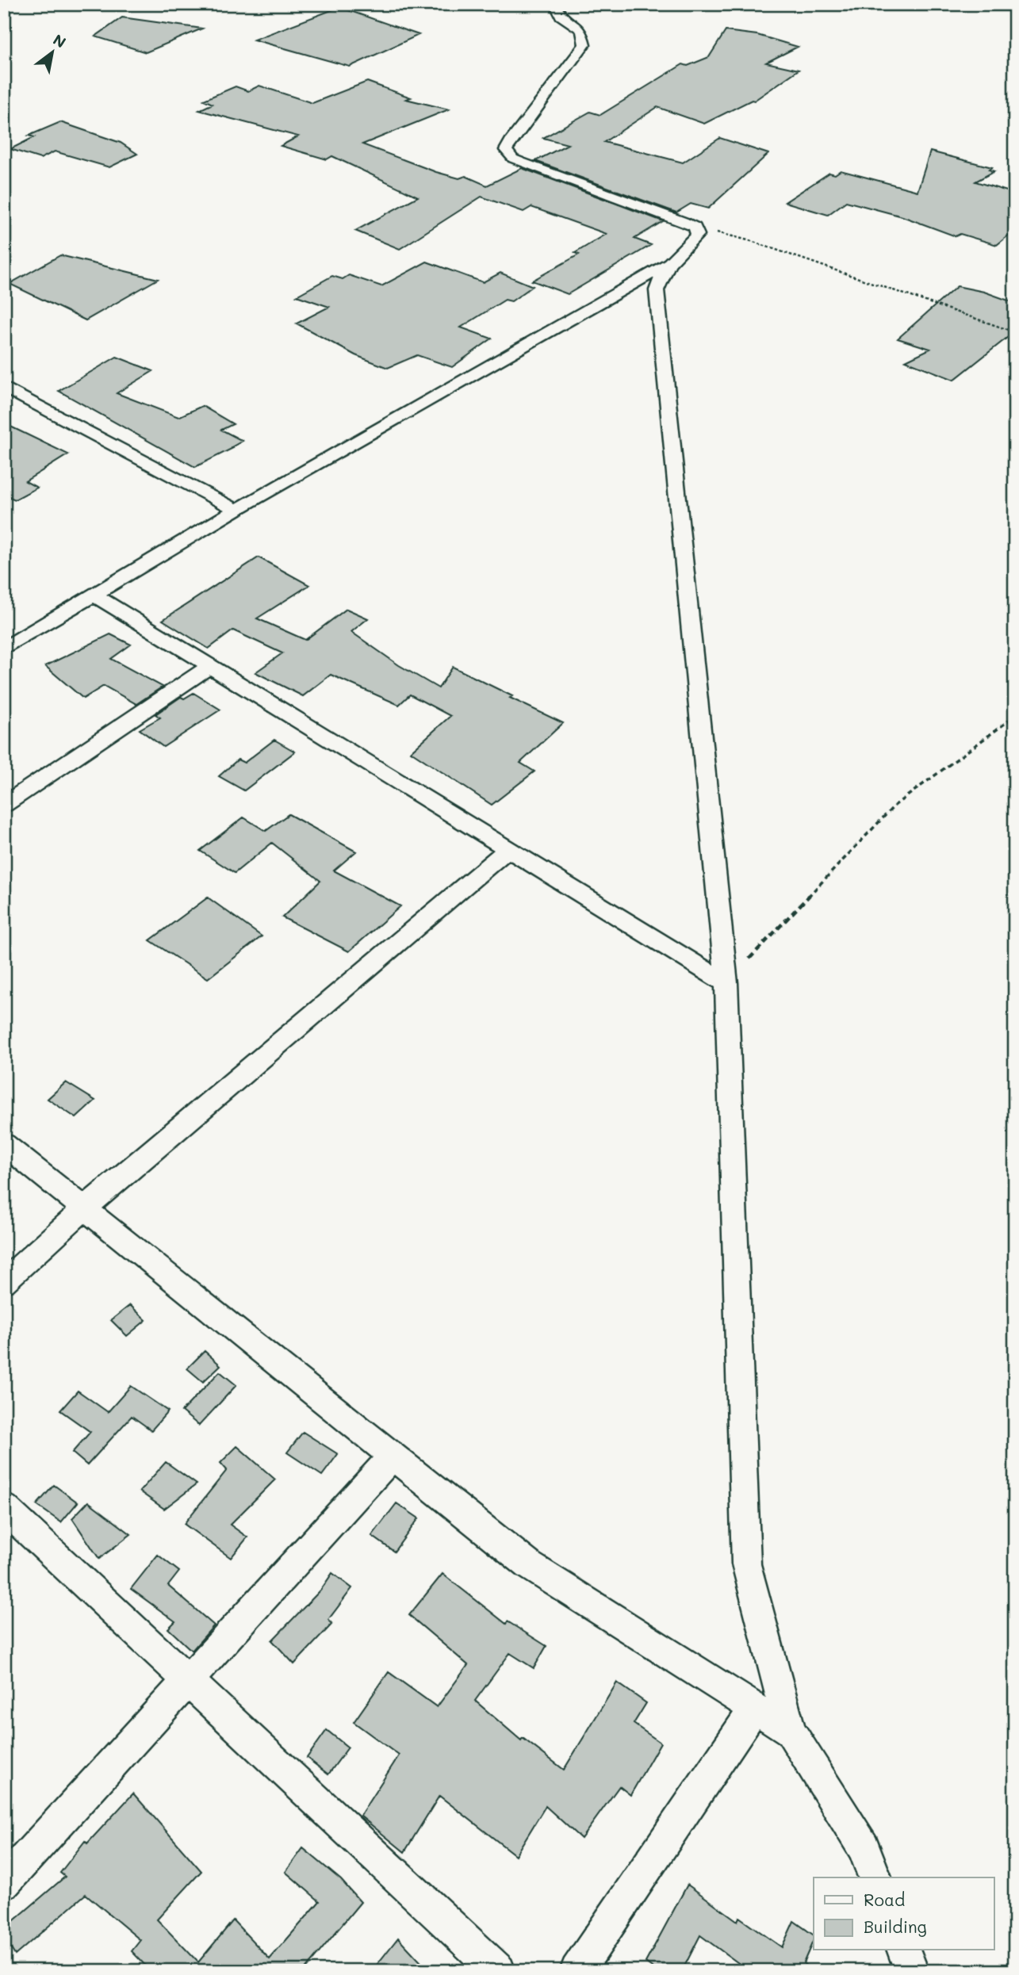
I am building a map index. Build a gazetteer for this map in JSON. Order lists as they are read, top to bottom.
{
  "legend": ["Road", "Building"],
  "north": "top right"
}
